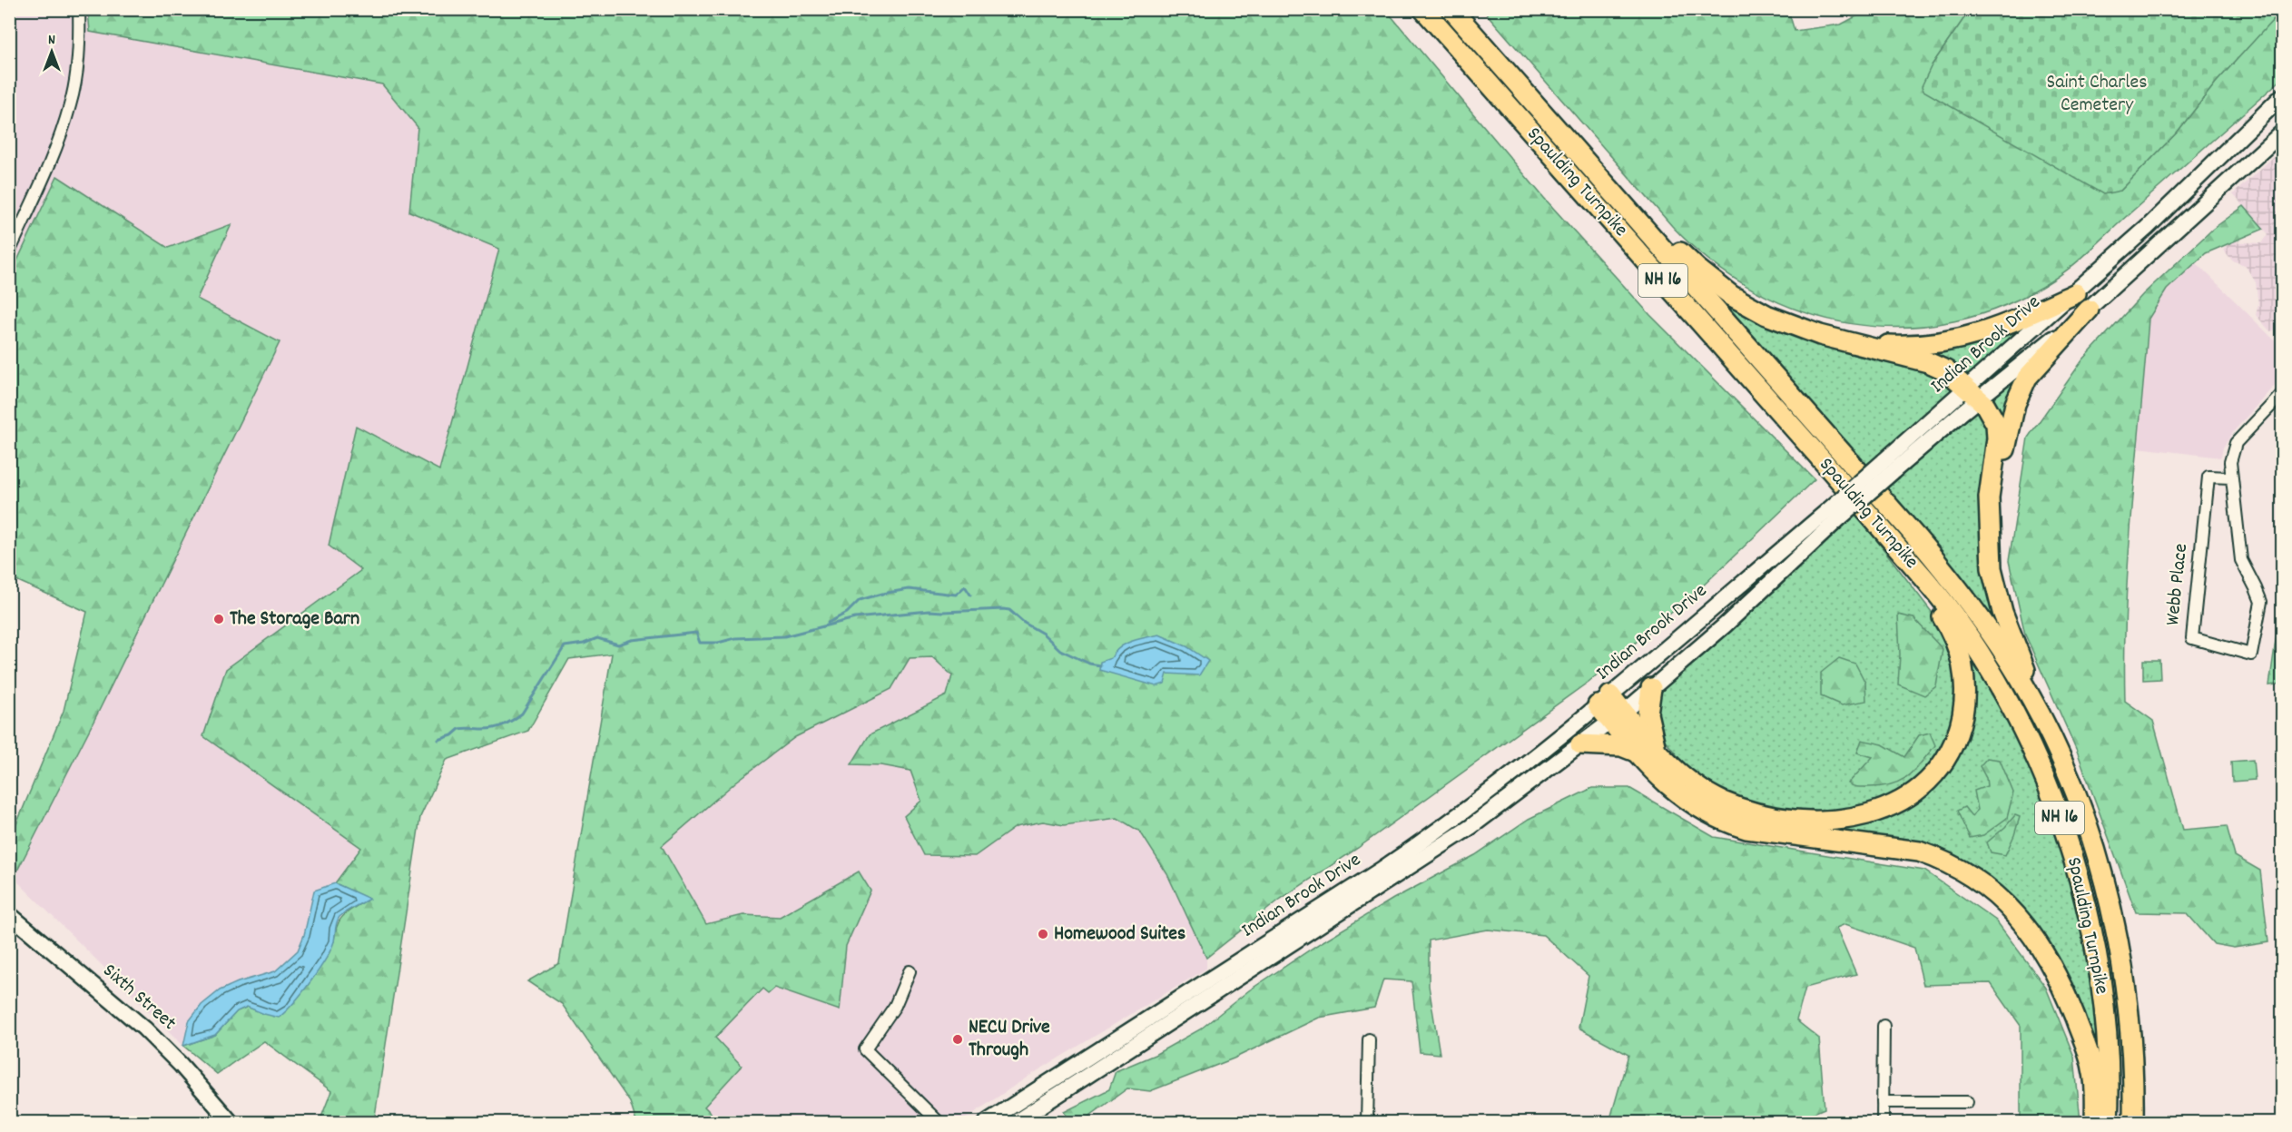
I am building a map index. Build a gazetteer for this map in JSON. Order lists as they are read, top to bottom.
{
  "streets": {
    "highway": ["Spaulding Turnpike", "NH 16"],
    "main road": ["Indian Brook Drive", "Sixth Street"],
    "street": ["Webb Place"]
  },
  "parks": ["Saint Charles Cemetery"],
  "places": ["The Storage Barn", "Homewood Suites", "NECU Drive Through"],
  "north": "top"
}
